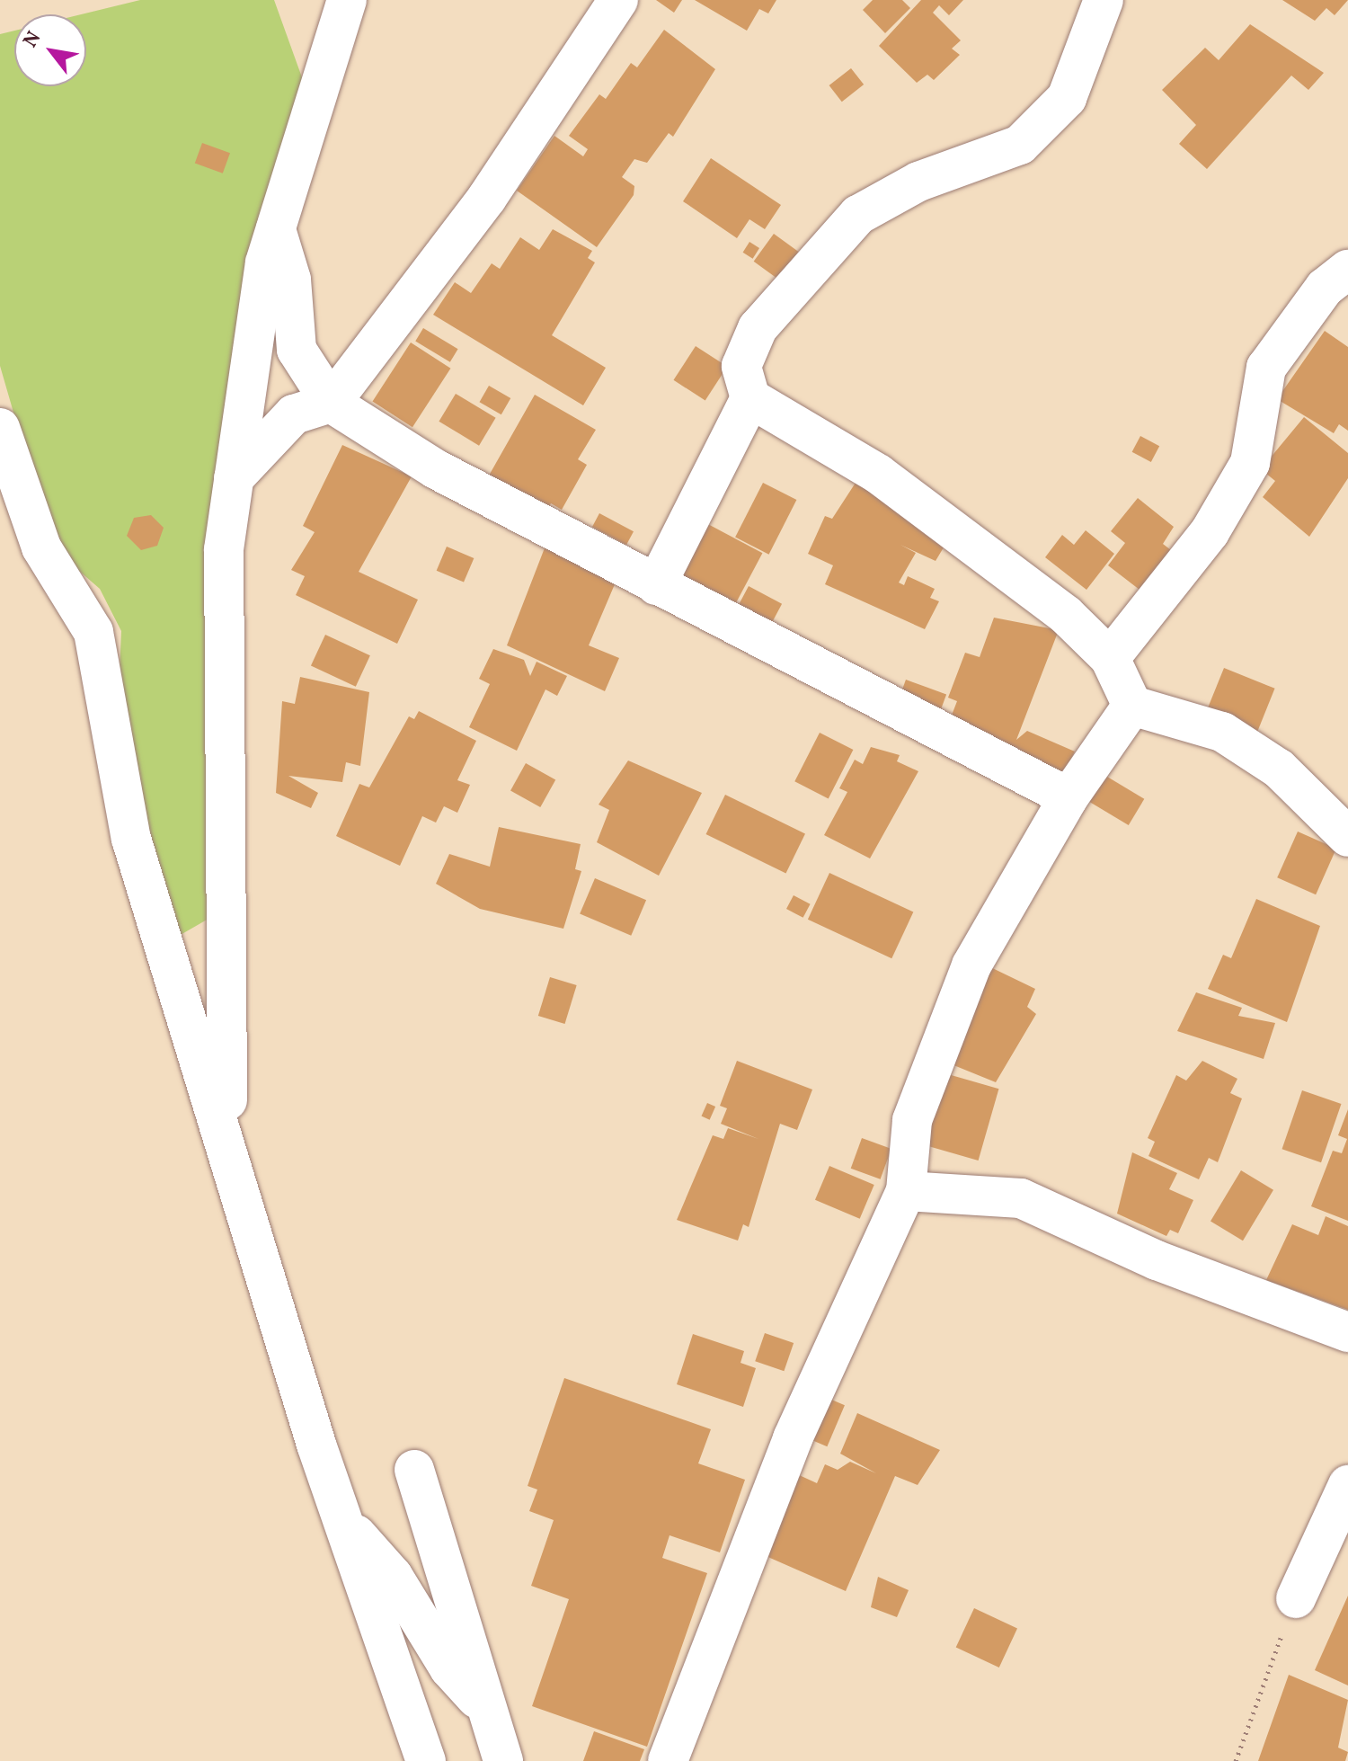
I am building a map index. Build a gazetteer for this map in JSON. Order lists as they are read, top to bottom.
{
  "north": "top left"
}
